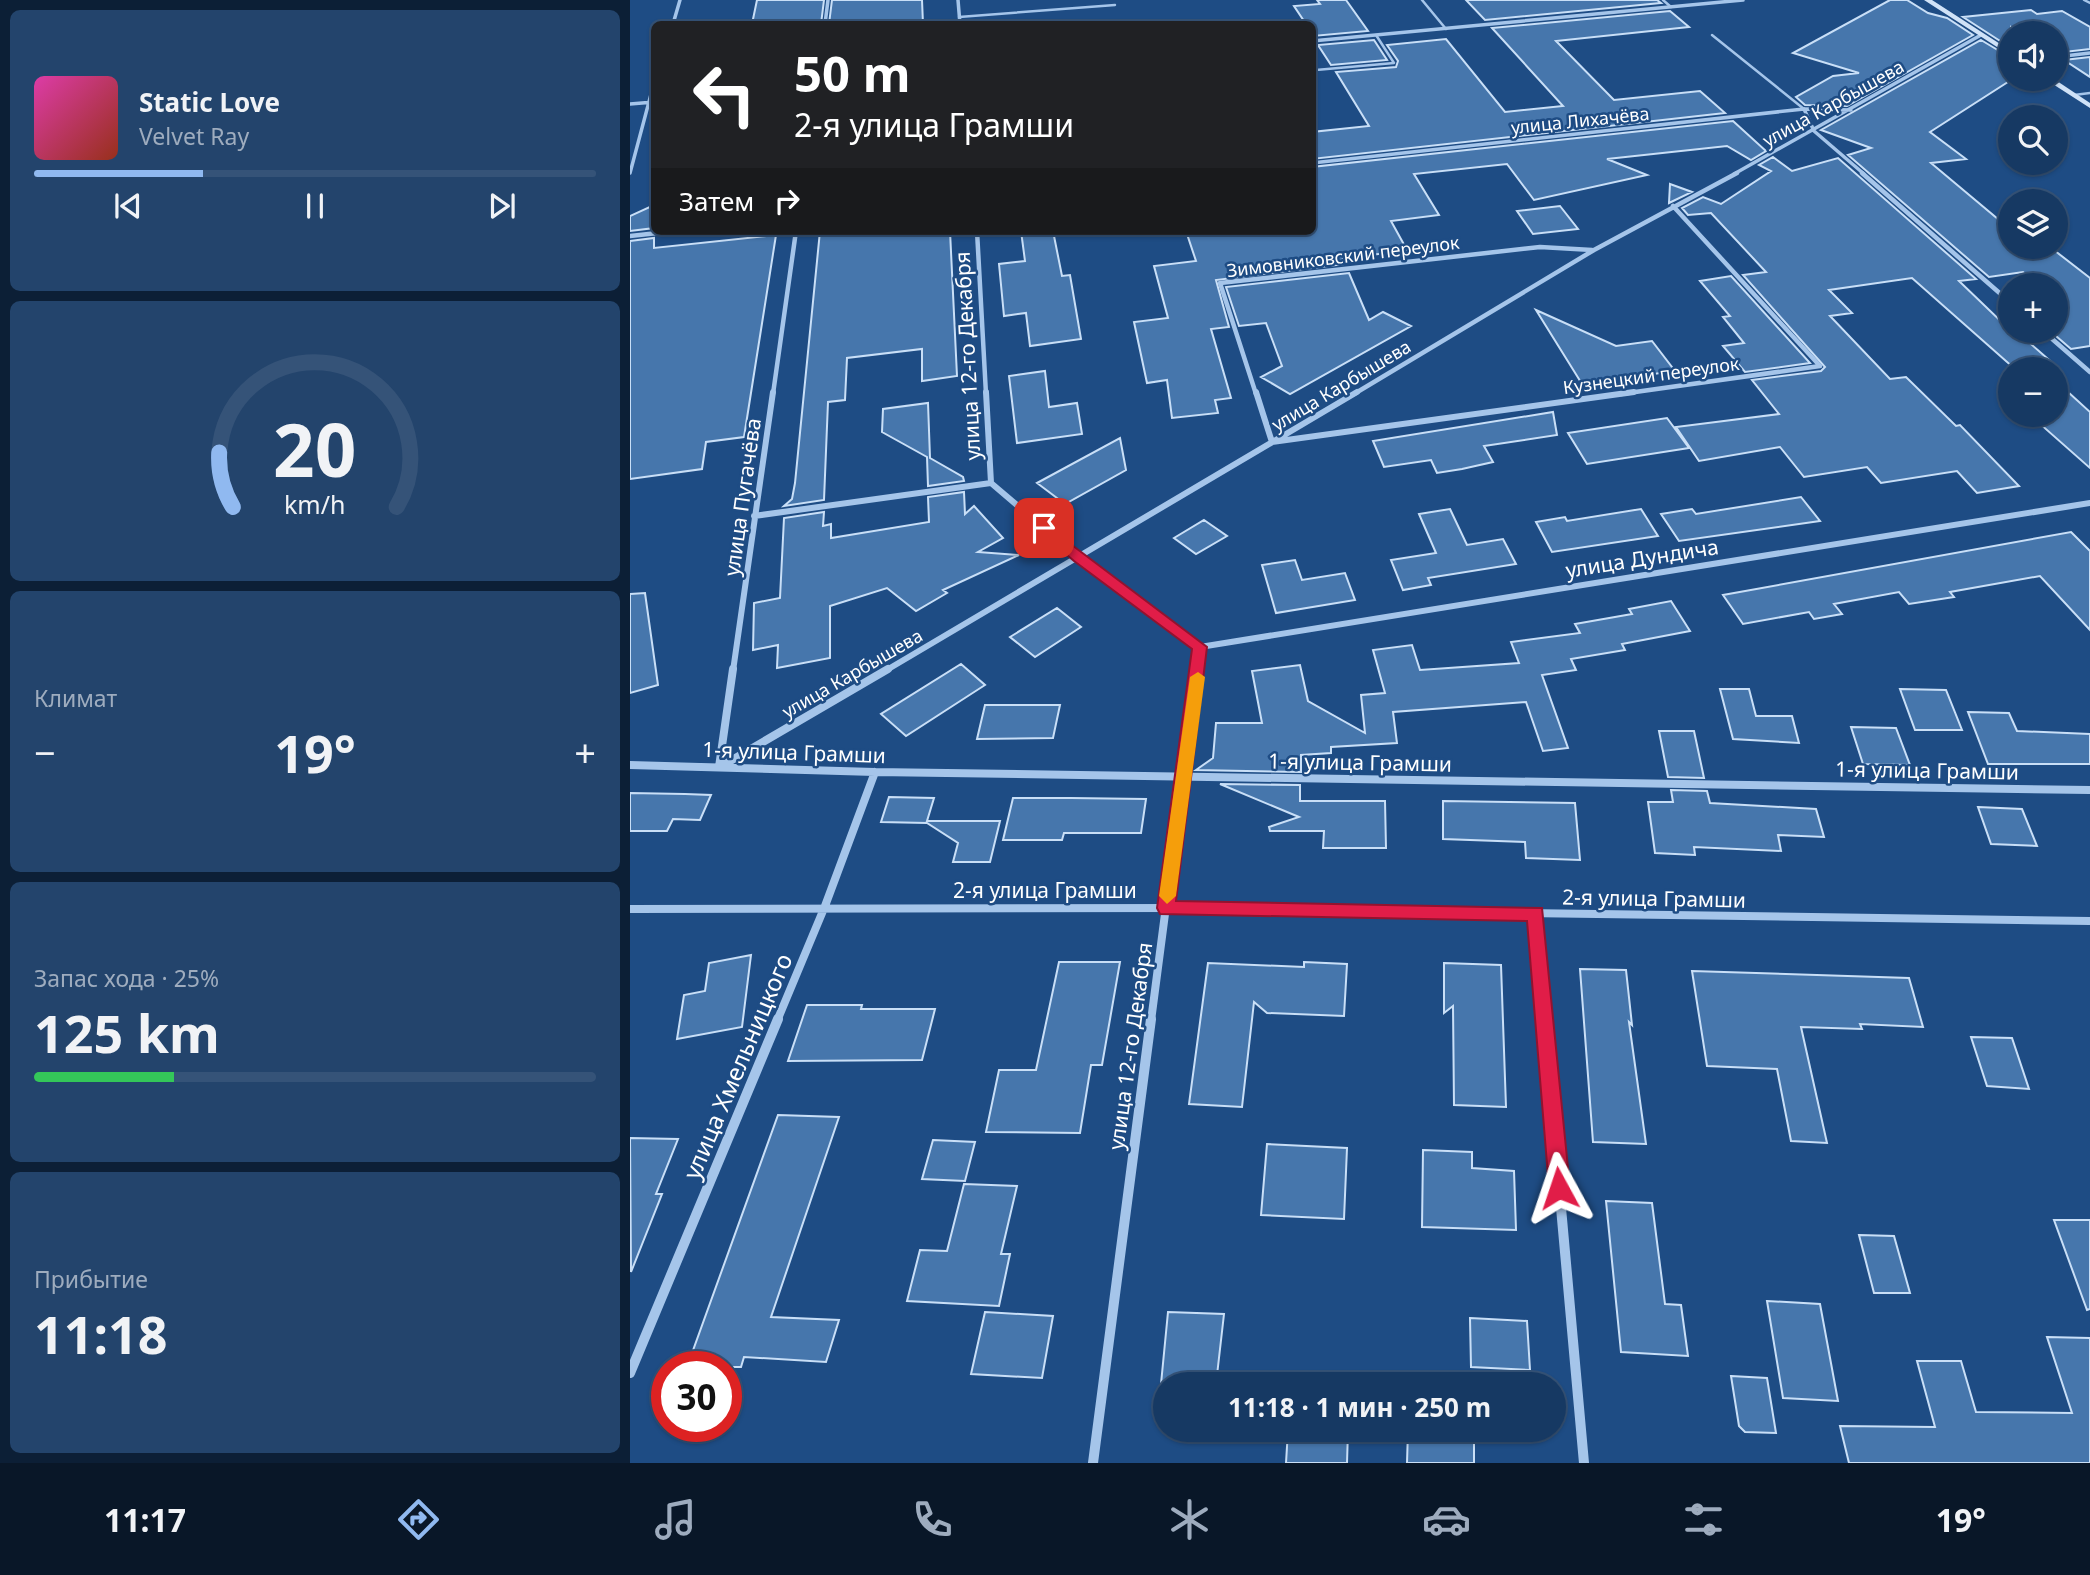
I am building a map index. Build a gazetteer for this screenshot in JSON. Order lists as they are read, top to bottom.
{
  "streets": {
    "street": [
      "улица Карбышева",
      "улица Лихачёва",
      "Зимовниковский переулок",
      "улица 12-го Декабря",
      "Кузнецкий переулок",
      "улица Пугачёва",
      "улица Дундича",
      "1-я улица Грамши",
      "2-я улица Грамши",
      "улица Хмельницкого"
    ]
  },
  "crossings": [
    ["улица Карбышева", "улица Лихачёва"],
    ["улица Карбышева", "Зимовниковский переулок"],
    ["улица Карбышева", "улица 12-го Декабря"],
    ["улица Карбышева", "Кузнецкий переулок"],
    ["улица Карбышева", "улица Пугачёва"],
    ["улица Карбышева", "1-я улица Грамши"],
    ["Зимовниковский переулок", "Кузнецкий переулок"],
    ["улица 12-го Декабря", "улица Дундича"],
    ["улица 12-го Декабря", "1-я улица Грамши"],
    ["улица 12-го Декабря", "2-я улица Грамши"],
    ["улица Пугачёва", "1-я улица Грамши"],
    ["1-я улица Грамши", "улица Хмельницкого"],
    ["2-я улица Грамши", "улица Хмельницкого"]
  ],
  "page": {
    "map_buttons": ["+", "−"],
    "turn": ["50 m", "2-я улица Грамши"],
    "song": ["Static Love", "Velvet Ray"],
    "then": "Затем",
    "tile": [
      "Климат",
      ["Запас хода · 25%", "125 km"],
      ["Прибытие", "11:18"]
    ],
    "heat": ["−", "19°", "+"],
    "limit": "30",
    "trip": "11:18 · 1 мин · 250 m",
    "tabs": ["11:17", "19°"],
    "gauge": ["20", "km/h"]
  }
}
